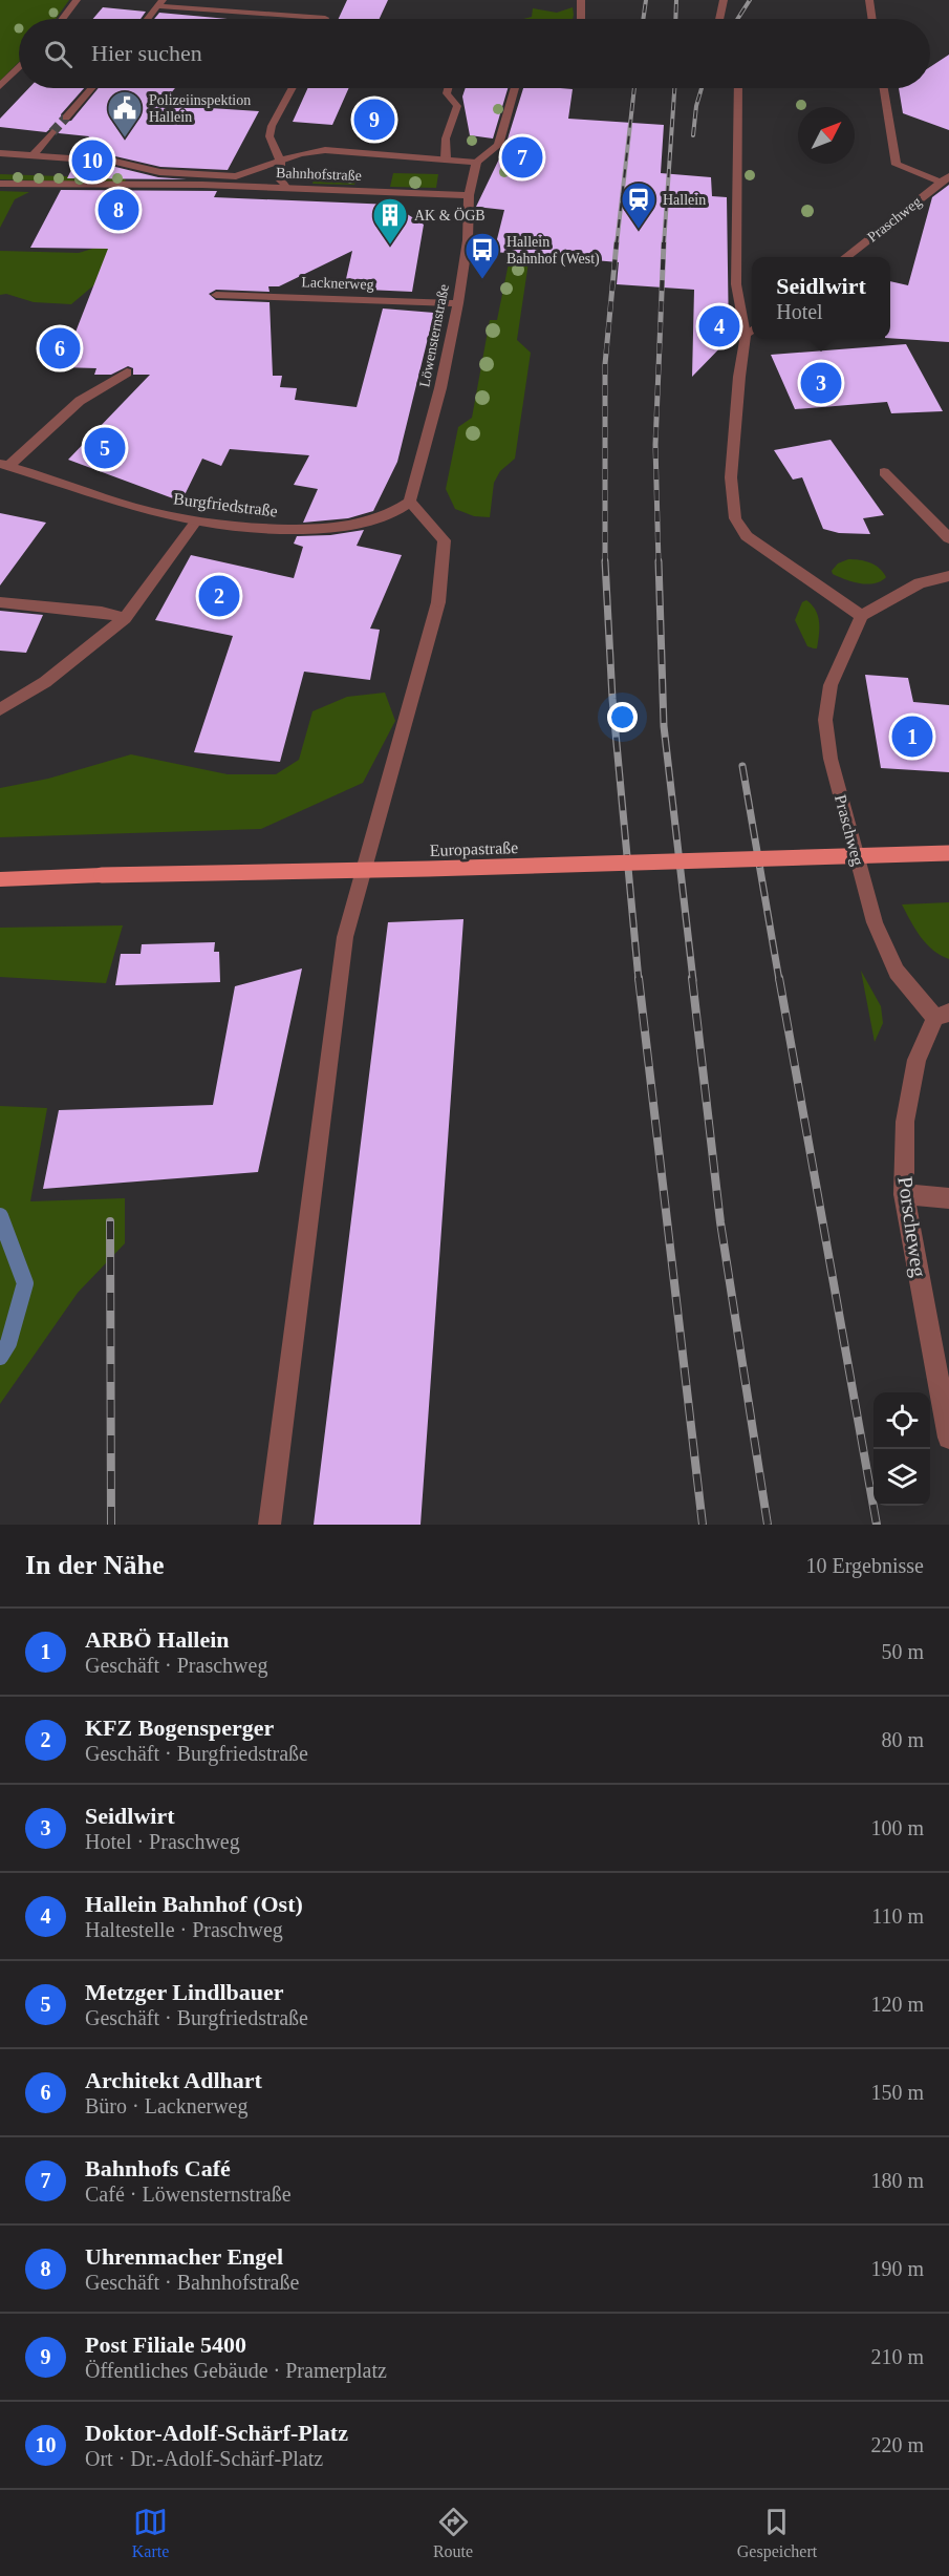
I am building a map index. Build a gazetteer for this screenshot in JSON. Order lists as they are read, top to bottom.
{
  "streets": {
    "main road": ["Europastraße"],
    "street": [
      "Bahnhofstraße",
      "Praschweg",
      "Lacknerweg",
      "Löwensternstraße",
      "Burgfriedstraße",
      "Porscheweg"
    ]
  },
  "crossings": [
    ["Bahnhofstraße", "Löwensternstraße"],
    ["Praschweg", "Porscheweg"],
    ["Lacknerweg", "Löwensternstraße"],
    ["Löwensternstraße", "Burgfriedstraße"]
  ],
  "places": {
    "public building": ["Polizeiinspektion Hallein"],
    "station": ["Hallein"],
    "building": ["AK & ÖGB"],
    "bus stop": ["Hallein Bahnhof (West)"]
  },
  "north": "top right",
  "page": {
    "search": "Hier suchen",
    "pins": [
      "9",
      "7",
      "10",
      "8",
      "4",
      "6",
      "3",
      "5",
      "2",
      "1"
    ],
    "popup": ["Seidlwirt", "Hotel"],
    "heading": ["In der Nähe", "10 Ergebnisse"],
    "list": [
      {
        "mark": "1",
        "name": "ARBÖ Hallein",
        "note": "Geschäft · Praschweg",
        "value": "50 m"
      },
      {
        "mark": "2",
        "name": "KFZ Bogensperger",
        "note": "Geschäft · Burgfriedstraße",
        "value": "80 m"
      },
      {
        "mark": "3",
        "name": "Seidlwirt",
        "note": "Hotel · Praschweg",
        "value": "100 m"
      },
      {
        "mark": "4",
        "name": "Hallein Bahnhof (Ost)",
        "note": "Haltestelle · Praschweg",
        "value": "110 m"
      },
      {
        "mark": "5",
        "name": "Metzger Lindlbauer",
        "note": "Geschäft · Burgfriedstraße",
        "value": "120 m"
      },
      {
        "mark": "6",
        "name": "Architekt Adlhart",
        "note": "Büro · Lacknerweg",
        "value": "150 m"
      },
      {
        "mark": "7",
        "name": "Bahnhofs Café",
        "note": "Café · Löwensternstraße",
        "value": "180 m"
      },
      {
        "mark": "8",
        "name": "Uhrenmacher Engel",
        "note": "Geschäft · Bahnhofstraße",
        "value": "190 m"
      },
      {
        "mark": "9",
        "name": "Post Filiale 5400",
        "note": "Öffentliches Gebäude · Pramerplatz",
        "value": "210 m"
      },
      {
        "mark": "10",
        "name": "Doktor-Adolf-Schärf-Platz",
        "note": "Ort · Dr.-Adolf-Schärf-Platz",
        "value": "220 m"
      }
    ],
    "nav": ["Karte", "Route", "Gespeichert"]
  }
}
